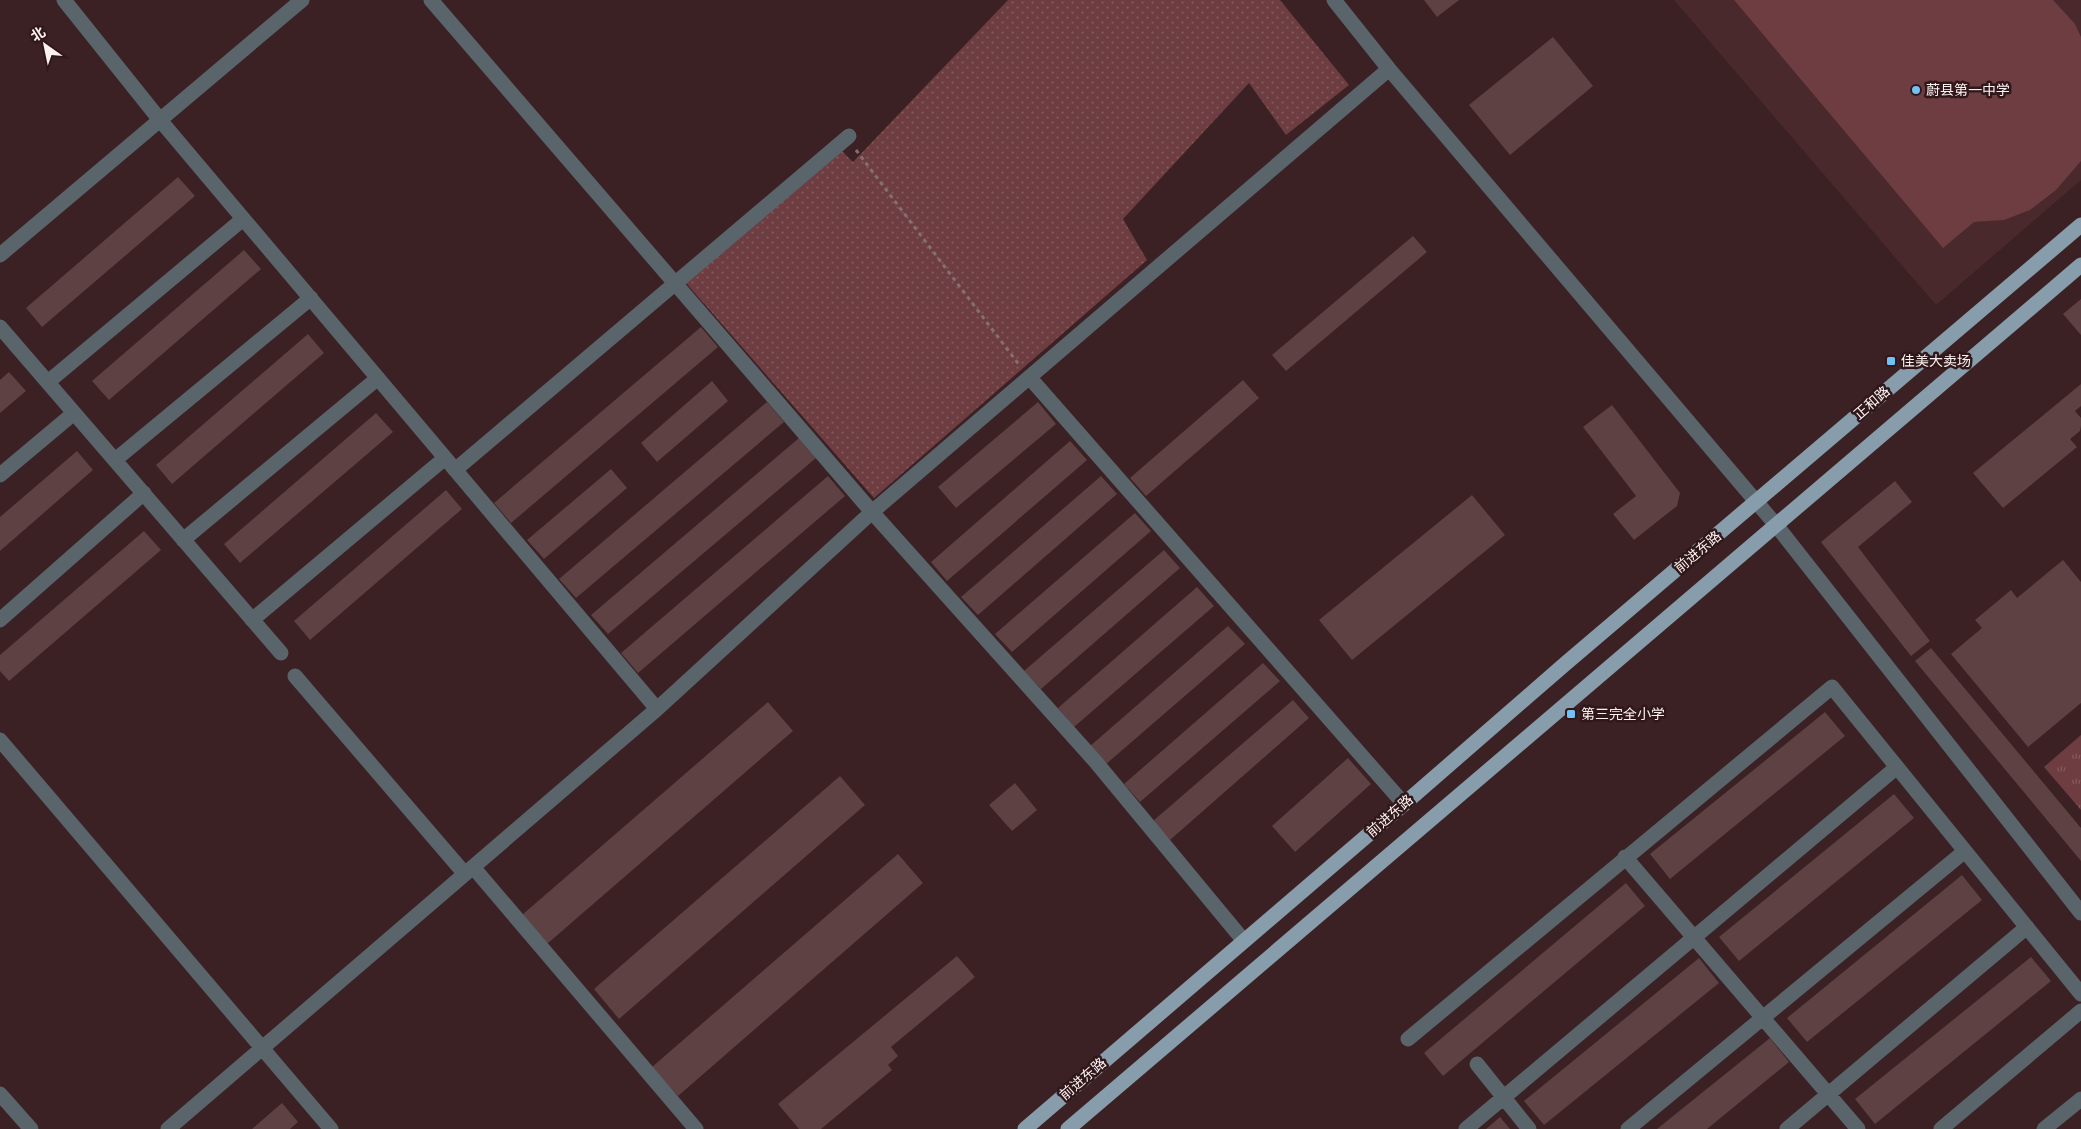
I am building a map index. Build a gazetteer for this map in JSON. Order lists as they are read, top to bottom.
{
  "streets": {
    "main road": ["正和路", "前进东路"]
  },
  "crossings": [
    ["正和路", "前进东路"]
  ],
  "places": {
    "other": ["蔚县第一中学"],
    "transit": ["佳美大卖场", "第三完全小学"]
  },
  "north": "top left"
}
